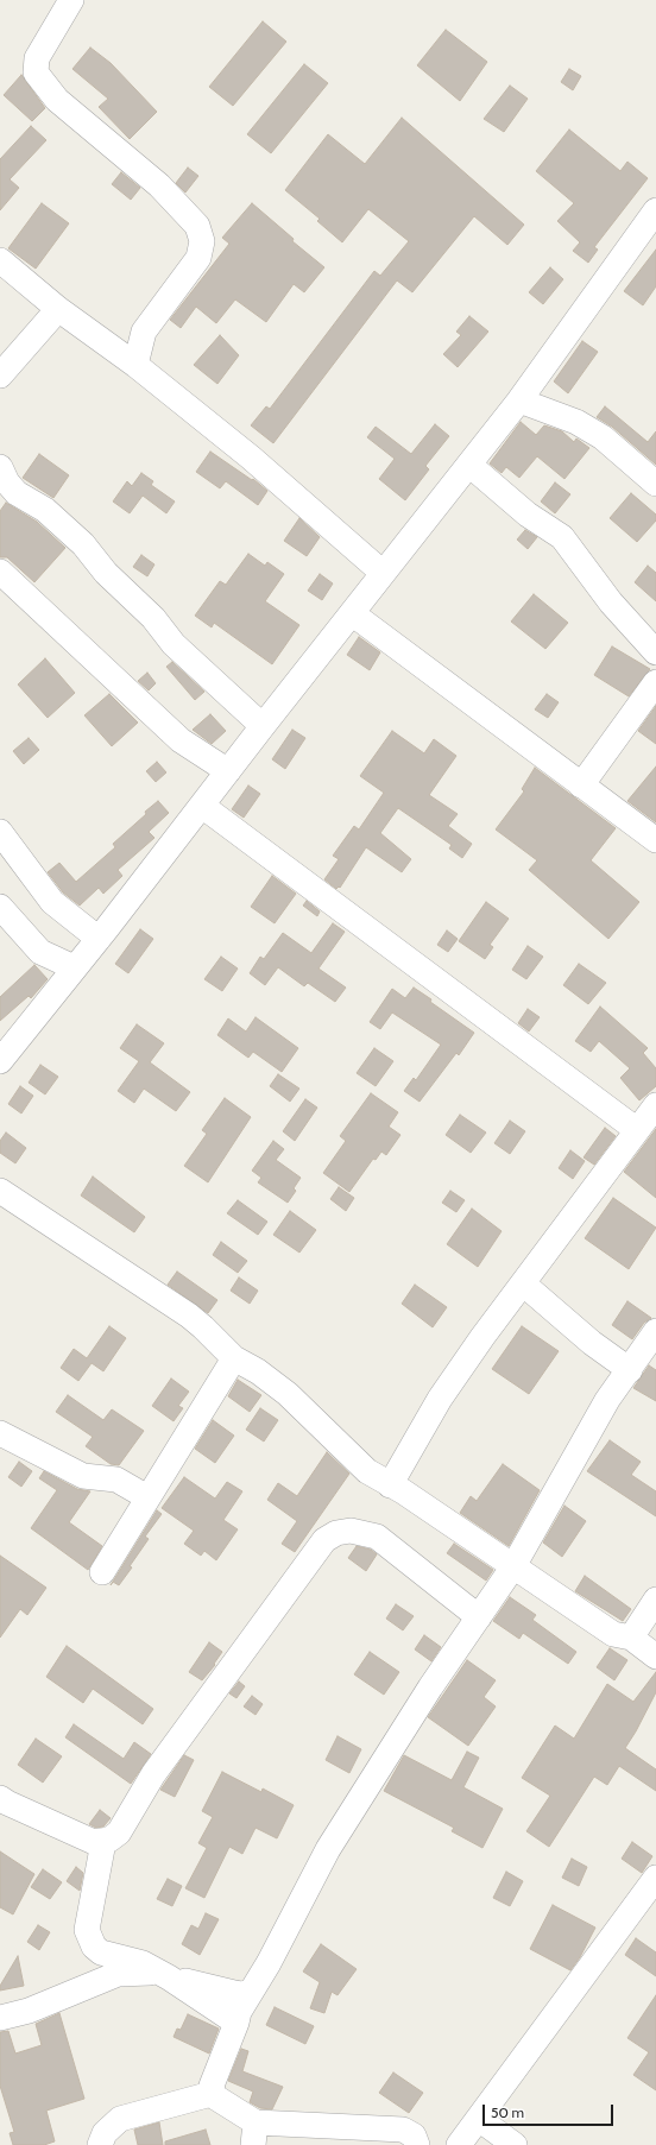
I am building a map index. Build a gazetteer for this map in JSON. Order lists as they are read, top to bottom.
{
  "scale_bar": "50 m"
}
